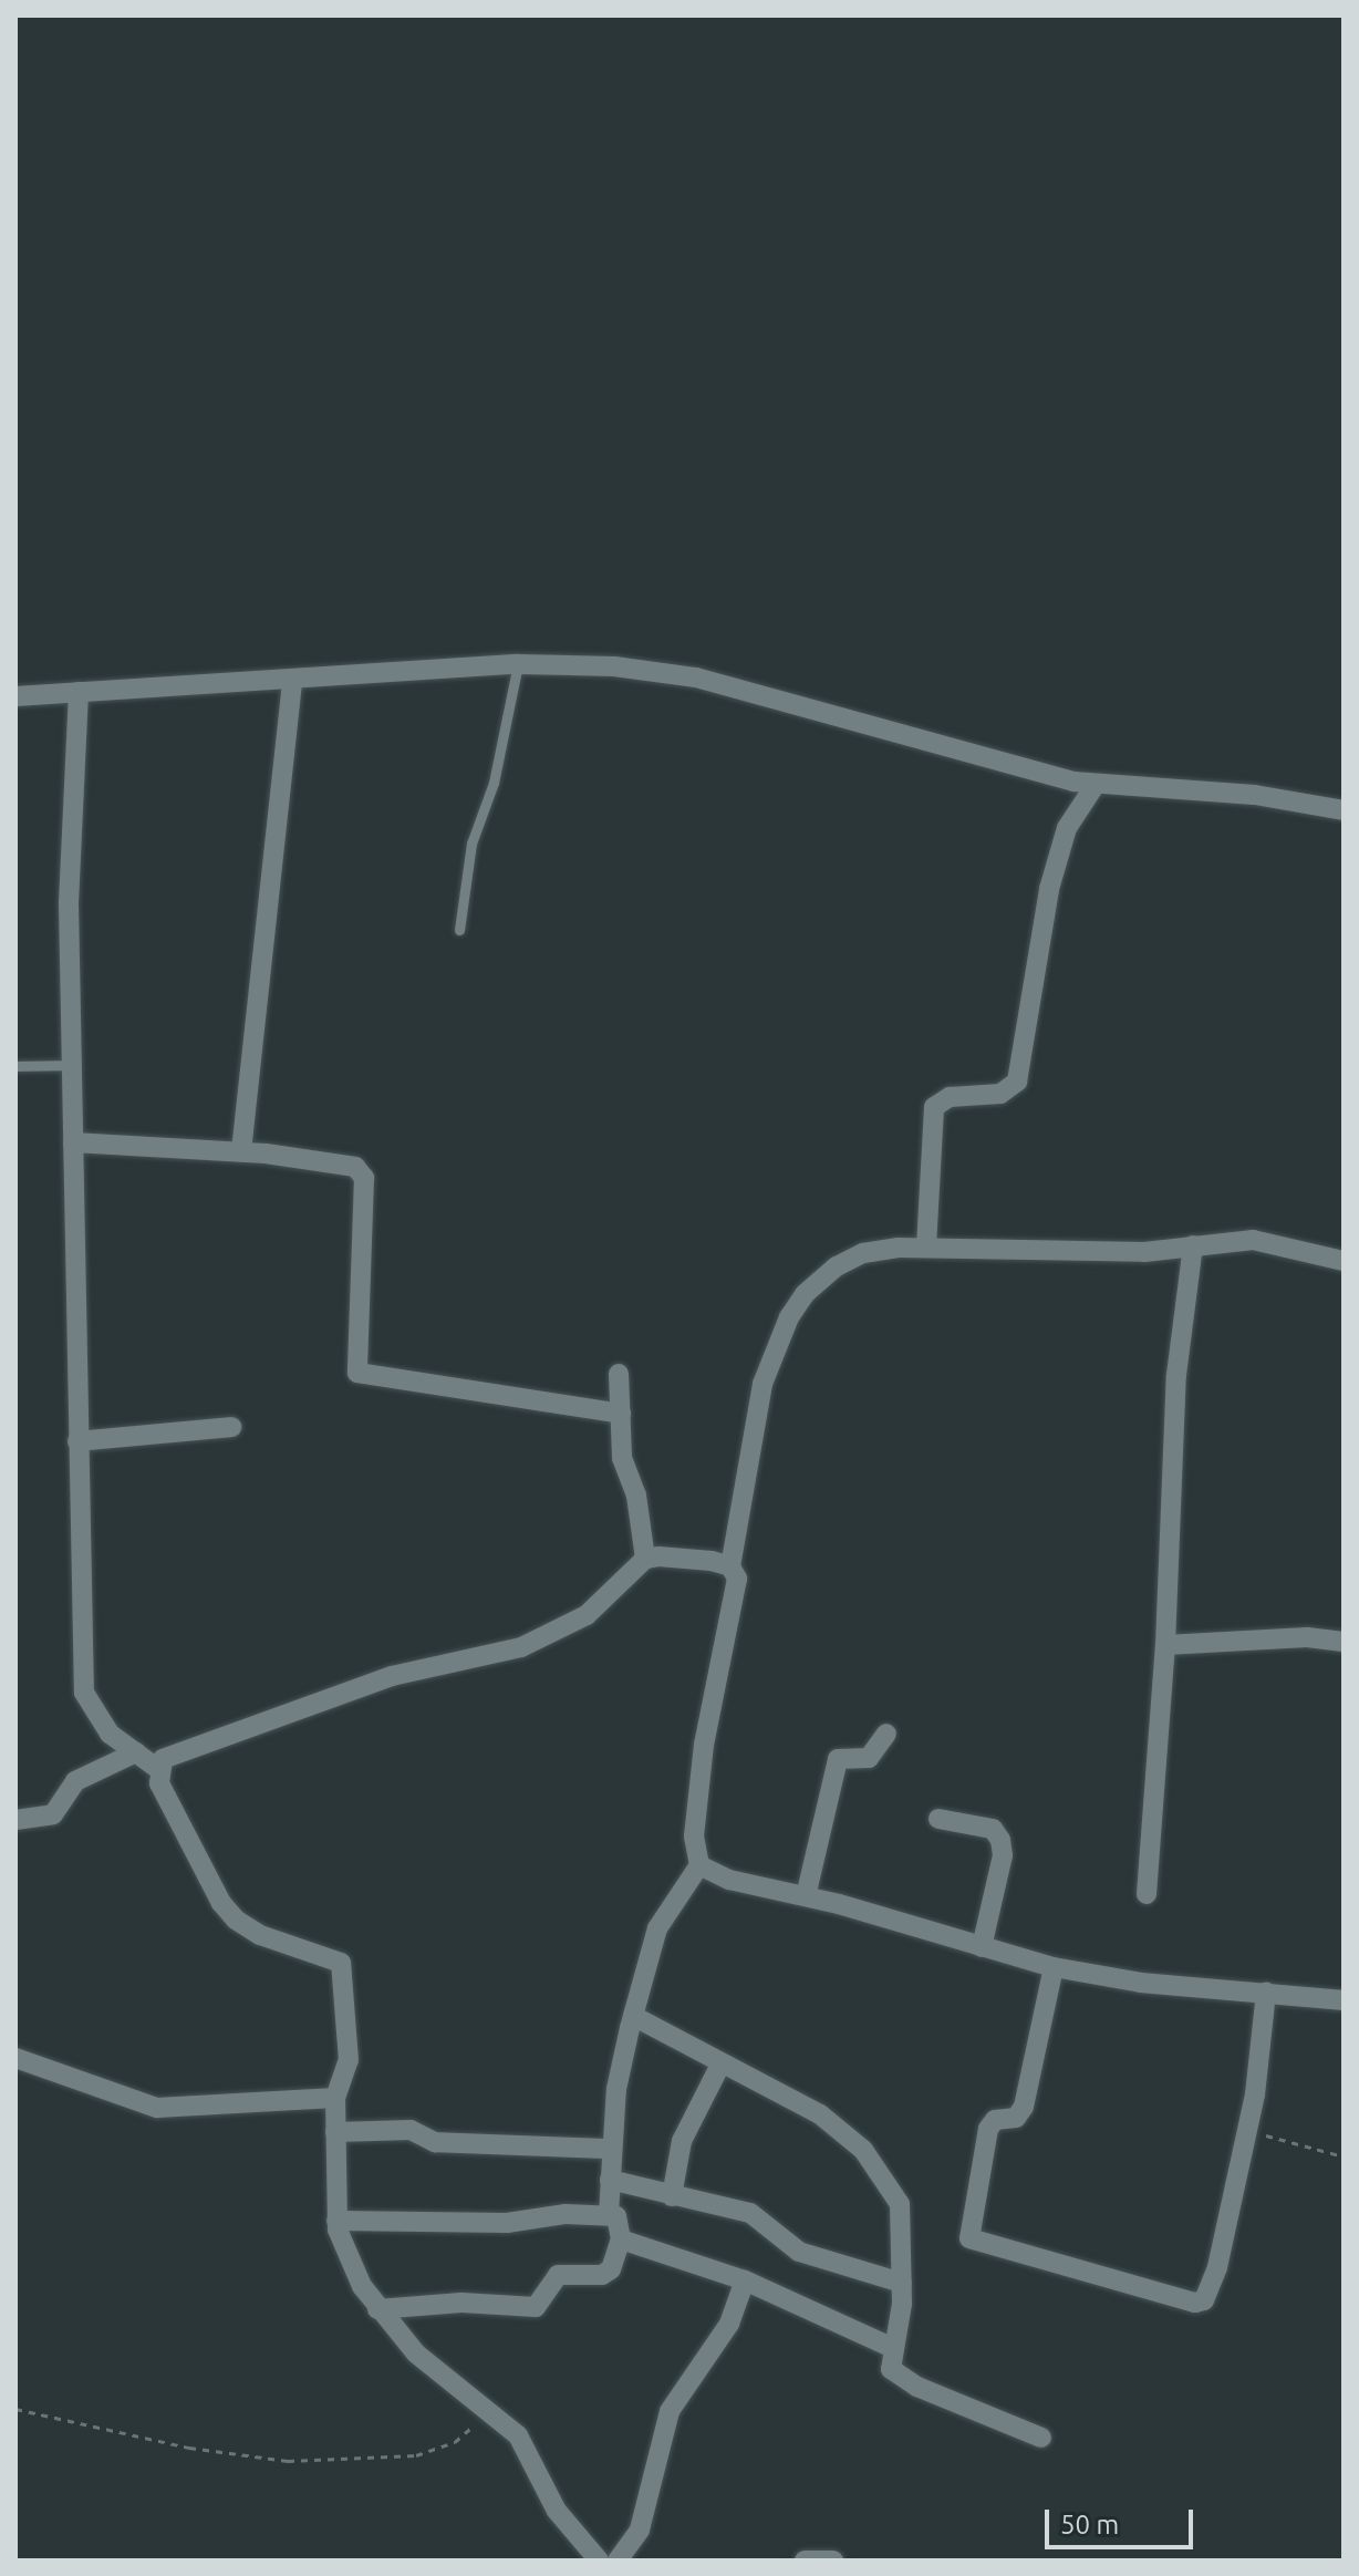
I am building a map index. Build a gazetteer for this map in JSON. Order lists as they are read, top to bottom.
{
  "scale_bar": "50 m"
}
